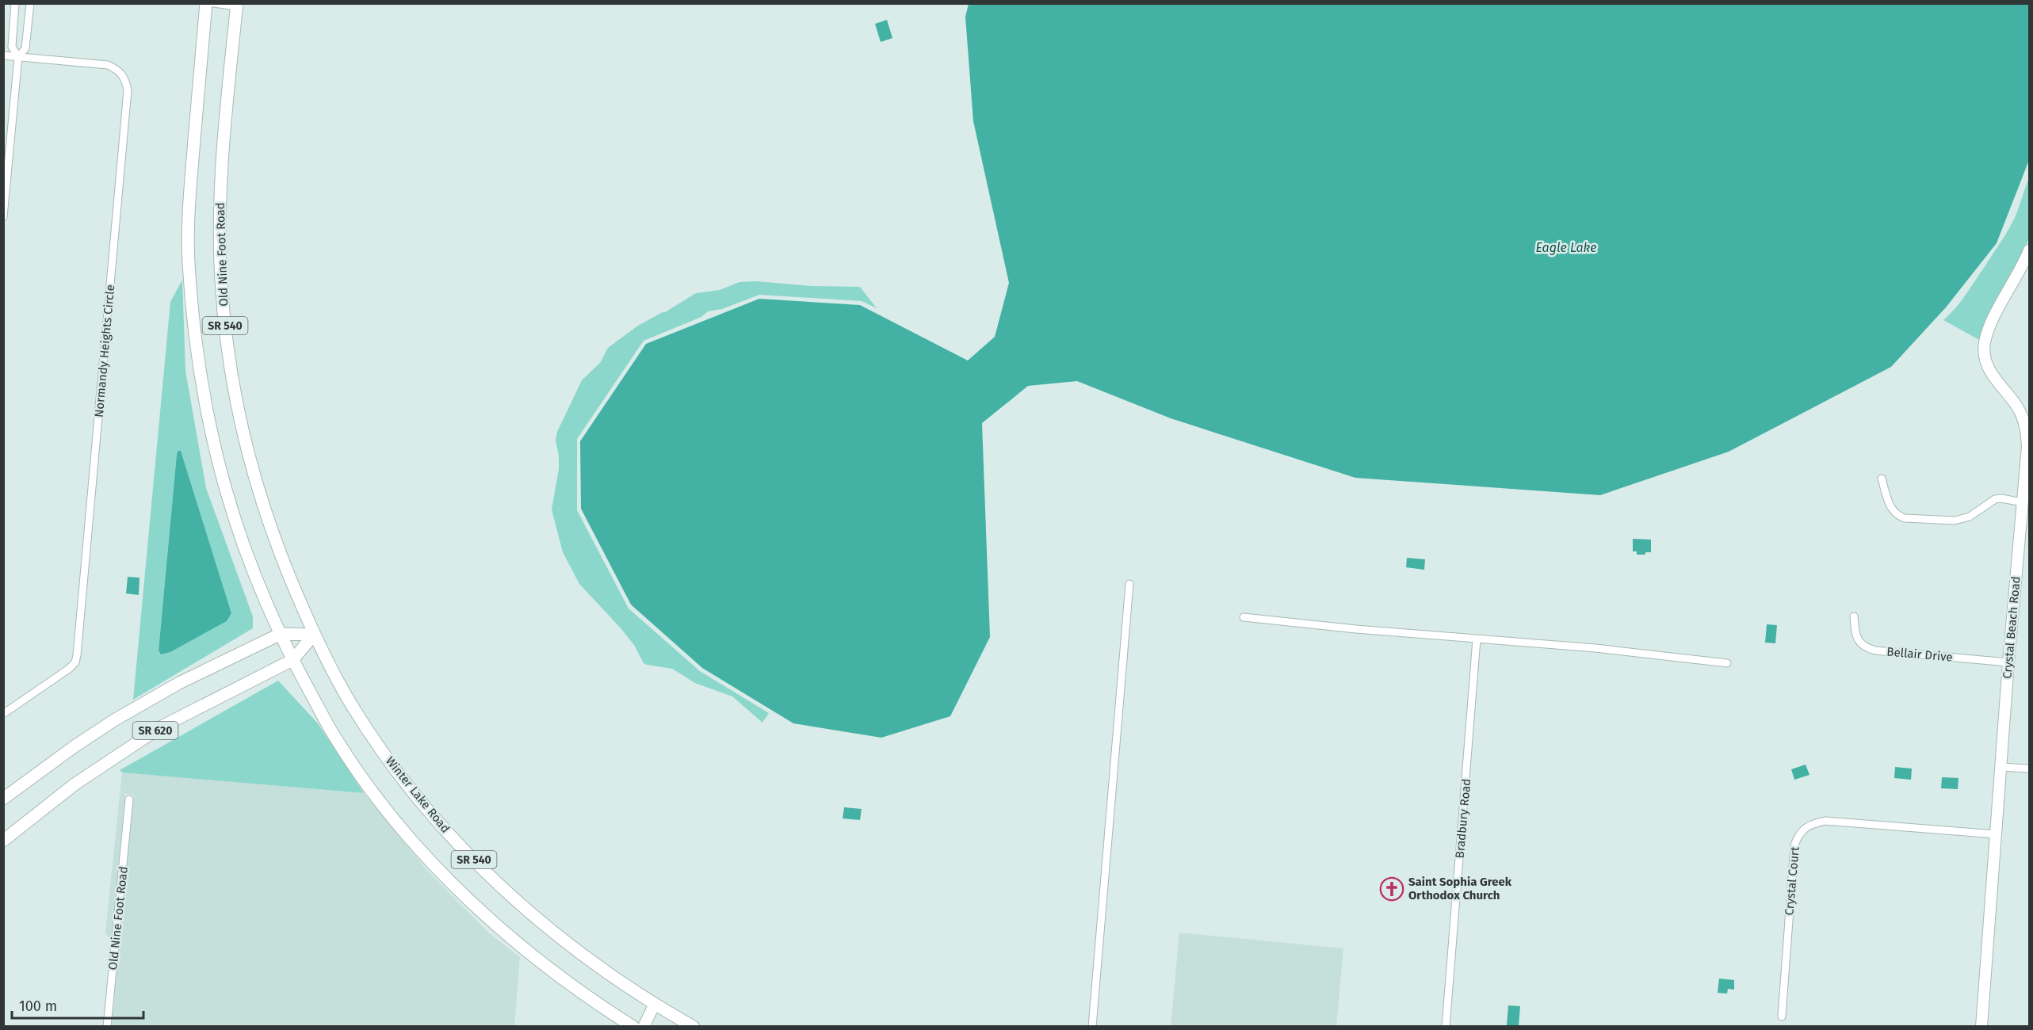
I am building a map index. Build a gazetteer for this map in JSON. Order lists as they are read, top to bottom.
{
  "streets": {
    "main road": [
      "Old Nine Foot Road",
      "SR 540",
      "SR 620",
      "Winter Lake Road"
    ],
    "street": [
      "Normandy Heights Circle",
      "Crystal Beach Road",
      "Bellair Drive",
      "Bradbury Road",
      "Crystal Court"
    ]
  },
  "crossings": [
    ["Old Nine Foot Road", "SR 620"],
    ["Old Nine Foot Road", "Winter Lake Road"],
    ["SR 540", "SR 620"],
    ["Crystal Beach Road", "Bellair Drive"],
    ["Crystal Beach Road", "Crystal Court"],
    ["SR 620", "Winter Lake Road"]
  ],
  "water": ["Eagle Lake"],
  "places": {
    "church": ["Saint Sophia Greek Orthodox Church"]
  },
  "scale_bar": "100 m"
}
